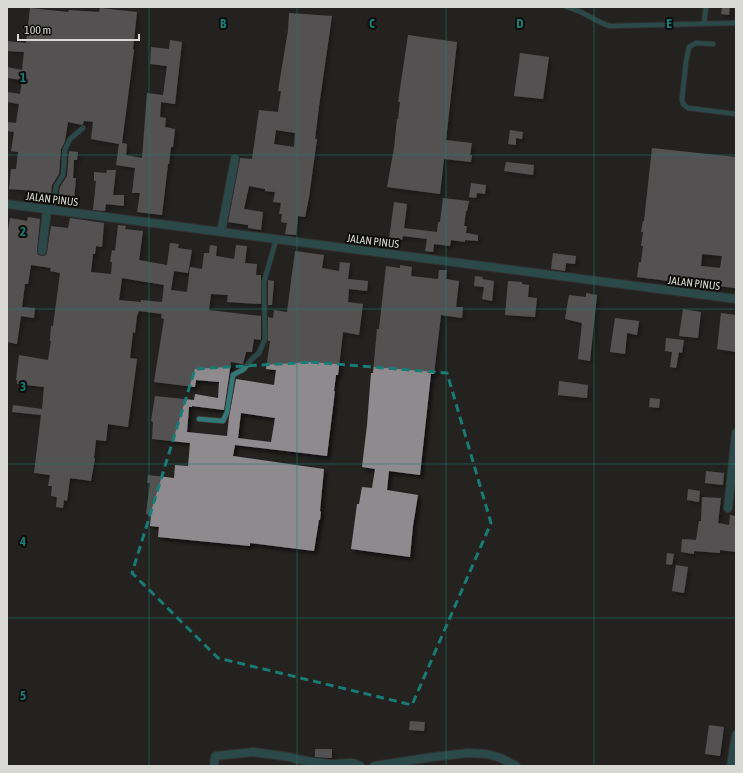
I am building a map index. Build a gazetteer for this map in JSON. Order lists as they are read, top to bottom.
{
  "streets": {
    "street": ["JALAN PINUS"]
  },
  "scale_bar": "100 m",
  "grid": {
    "columns": [
      "B",
      "C",
      "D",
      "E"
    ],
    "rows": [
      "1",
      "2",
      "3",
      "4",
      "5"
    ]
  }
}
